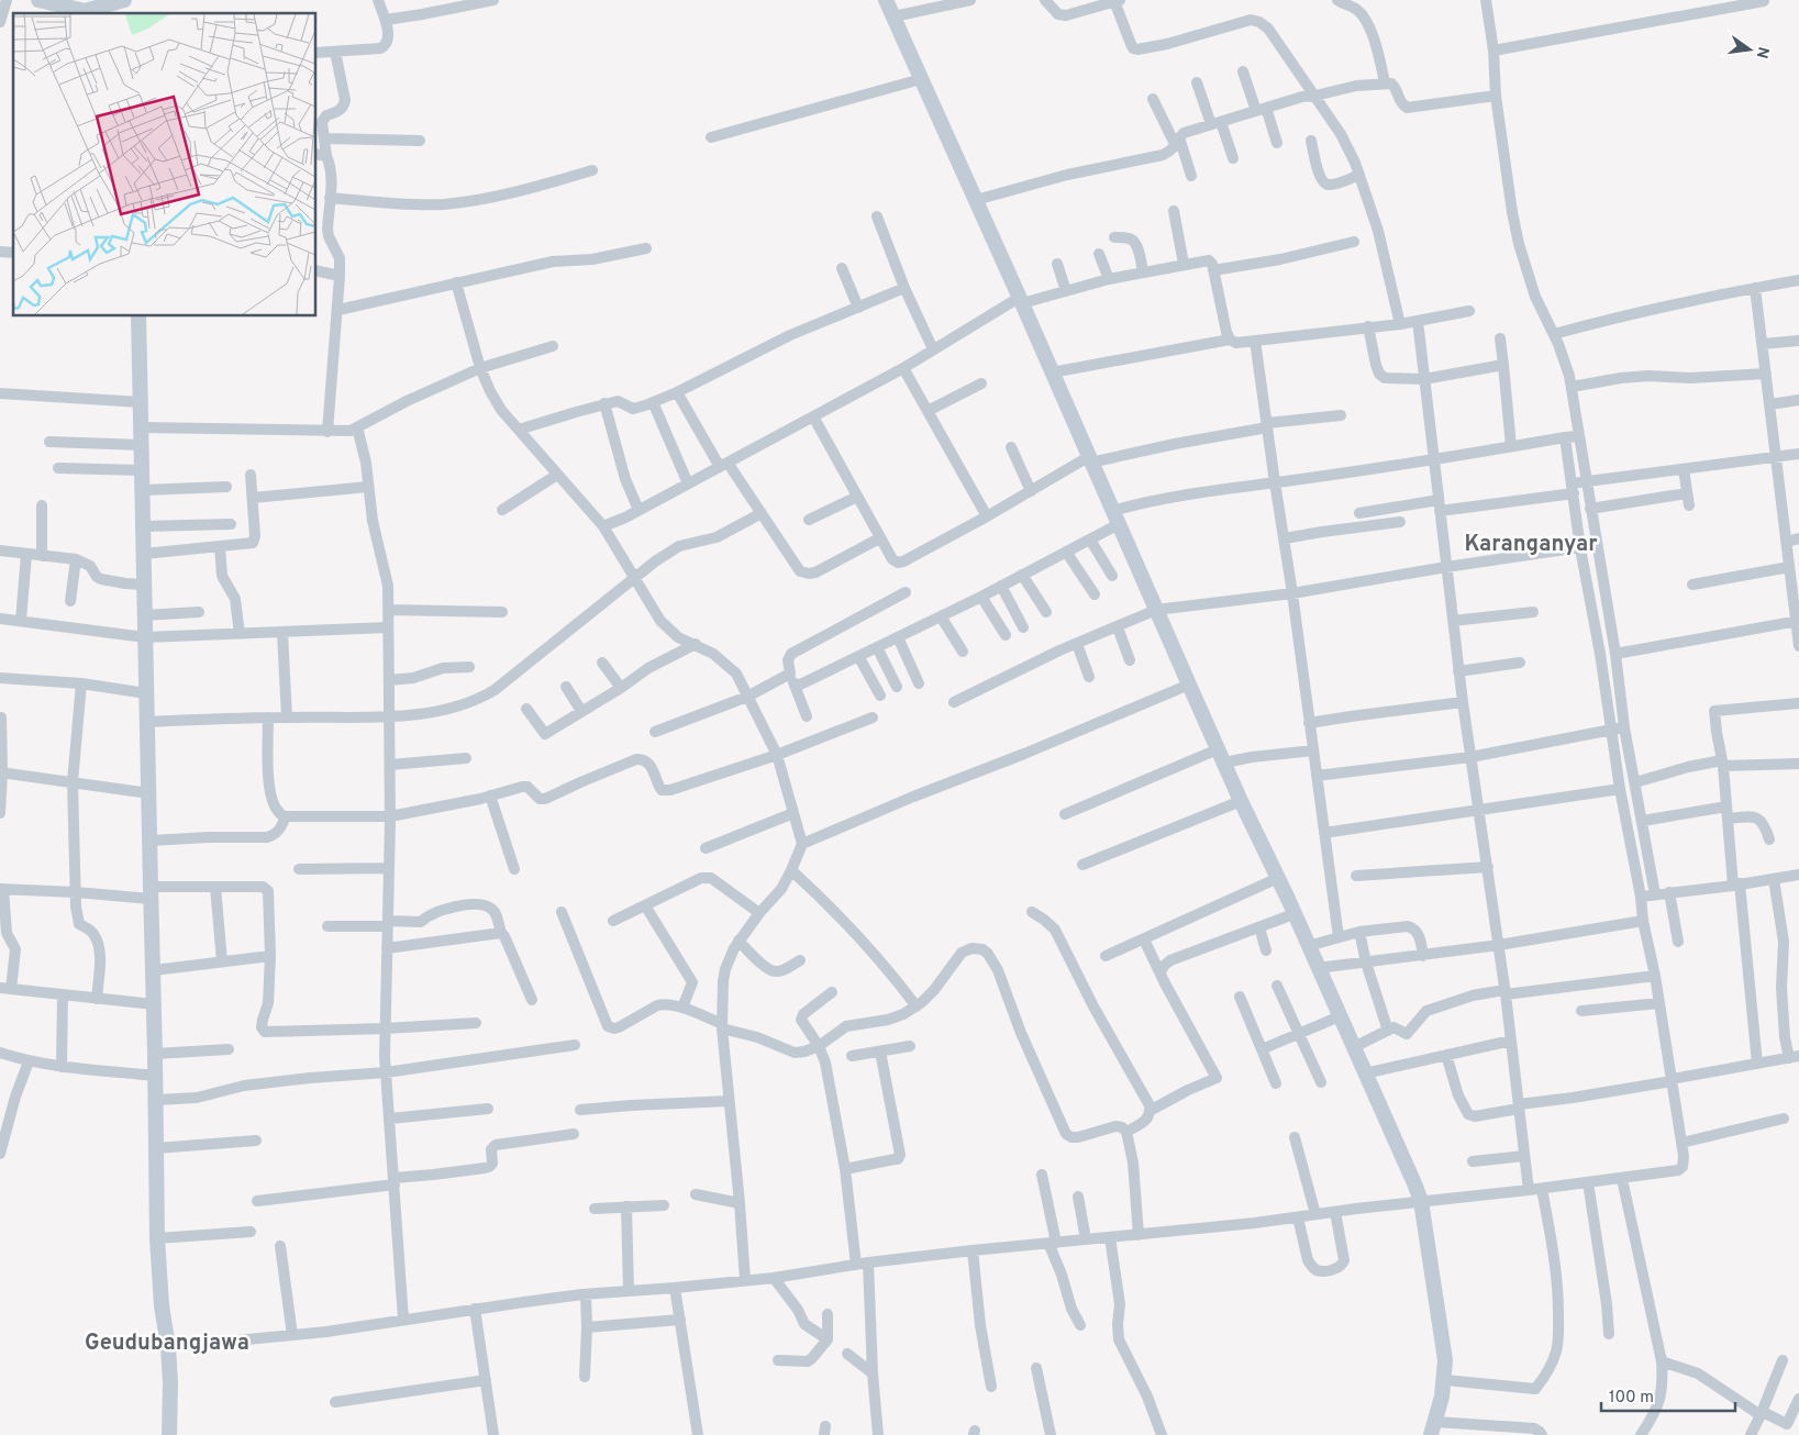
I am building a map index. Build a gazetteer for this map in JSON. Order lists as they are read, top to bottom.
{
  "districts": ["Karanganyar", "Geudubangjawa"],
  "scale_bar": "100 m",
  "north": "right"
}
